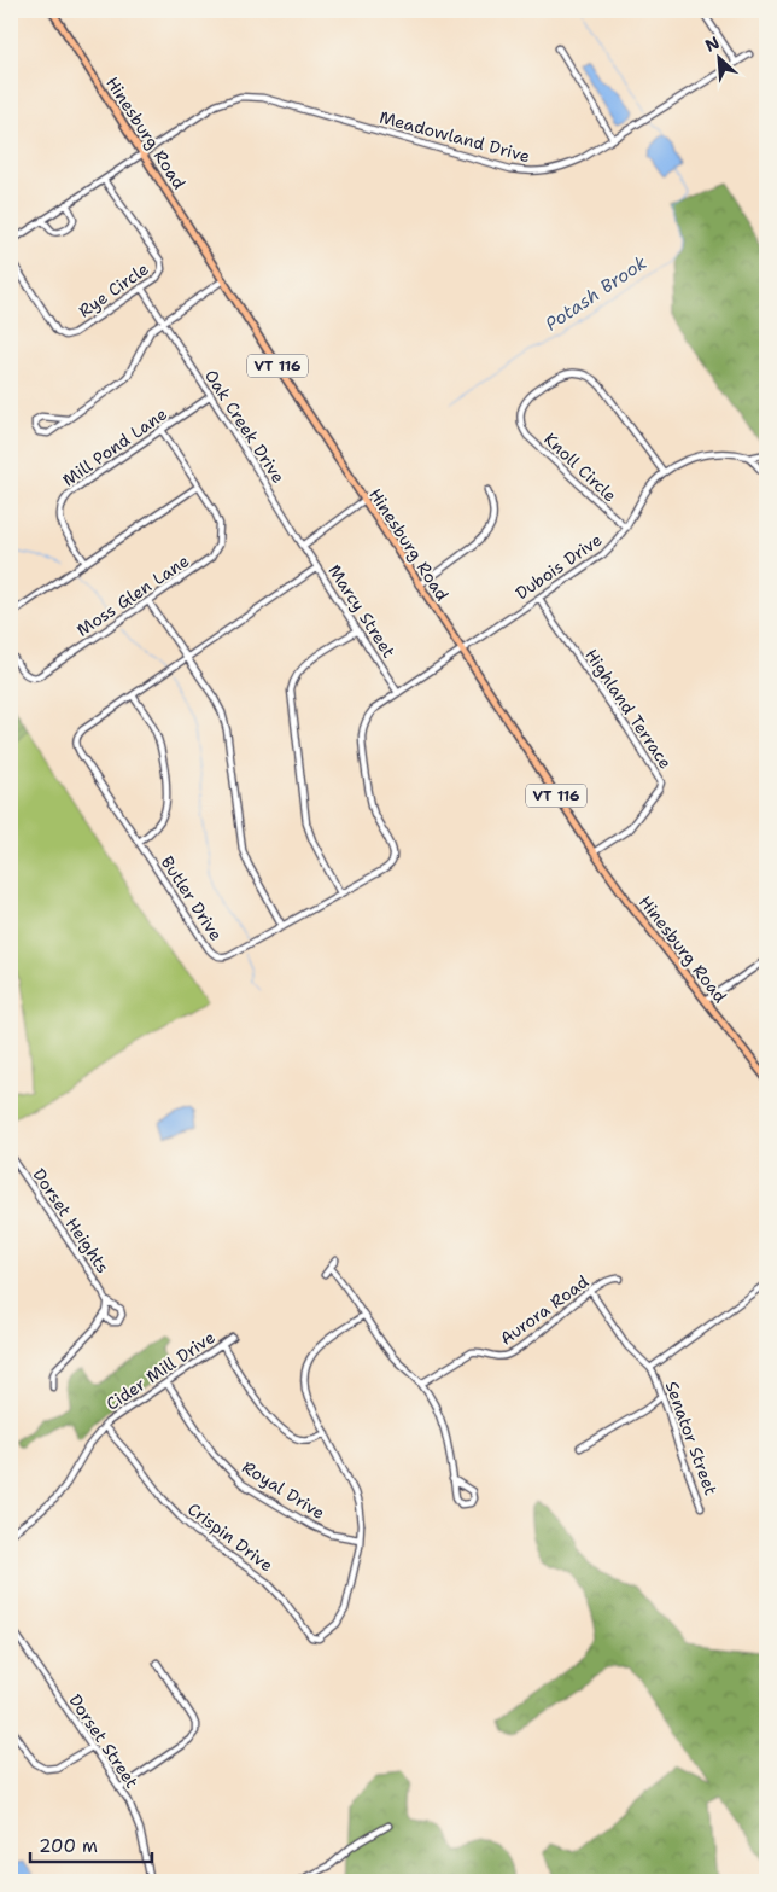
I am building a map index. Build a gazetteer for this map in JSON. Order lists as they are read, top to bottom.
{
  "streets": {
    "main road": ["Hinesburg Road", "VT 116"],
    "street": [
      "Meadowland Drive",
      "Rye Circle",
      "Oak Creek Drive",
      "Mill Pond Lane",
      "Knoll Circle",
      "Dubois Drive",
      "Moss Glen Lane",
      "Marcy Street",
      "Highland Terrace",
      "Butler Drive",
      "Dorset Heights",
      "Aurora Road",
      "Cider Mill Drive",
      "Senator Street",
      "Royal Drive",
      "Crispin Drive",
      "Dorset Street"
    ]
  },
  "crossings": [
    ["Hinesburg Road", "Meadowland Drive"],
    ["Hinesburg Road", "Dubois Drive"],
    ["Hinesburg Road", "Highland Terrace"],
    ["Hinesburg Road", "Butler Drive"],
    ["Rye Circle", "Oak Creek Drive"],
    ["Oak Creek Drive", "Mill Pond Lane"],
    ["Oak Creek Drive", "Marcy Street"],
    ["Mill Pond Lane", "Moss Glen Lane"],
    ["Knoll Circle", "Dubois Drive"],
    ["Dubois Drive", "Highland Terrace"],
    ["Dubois Drive", "Butler Drive"],
    ["Marcy Street", "Butler Drive"],
    ["Aurora Road", "Senator Street"],
    ["Cider Mill Drive", "Royal Drive"],
    ["Cider Mill Drive", "Crispin Drive"],
    ["Royal Drive", "Crispin Drive"]
  ],
  "water": ["Potash Brook"],
  "scale_bar": "200 m",
  "north": "top left"
}
